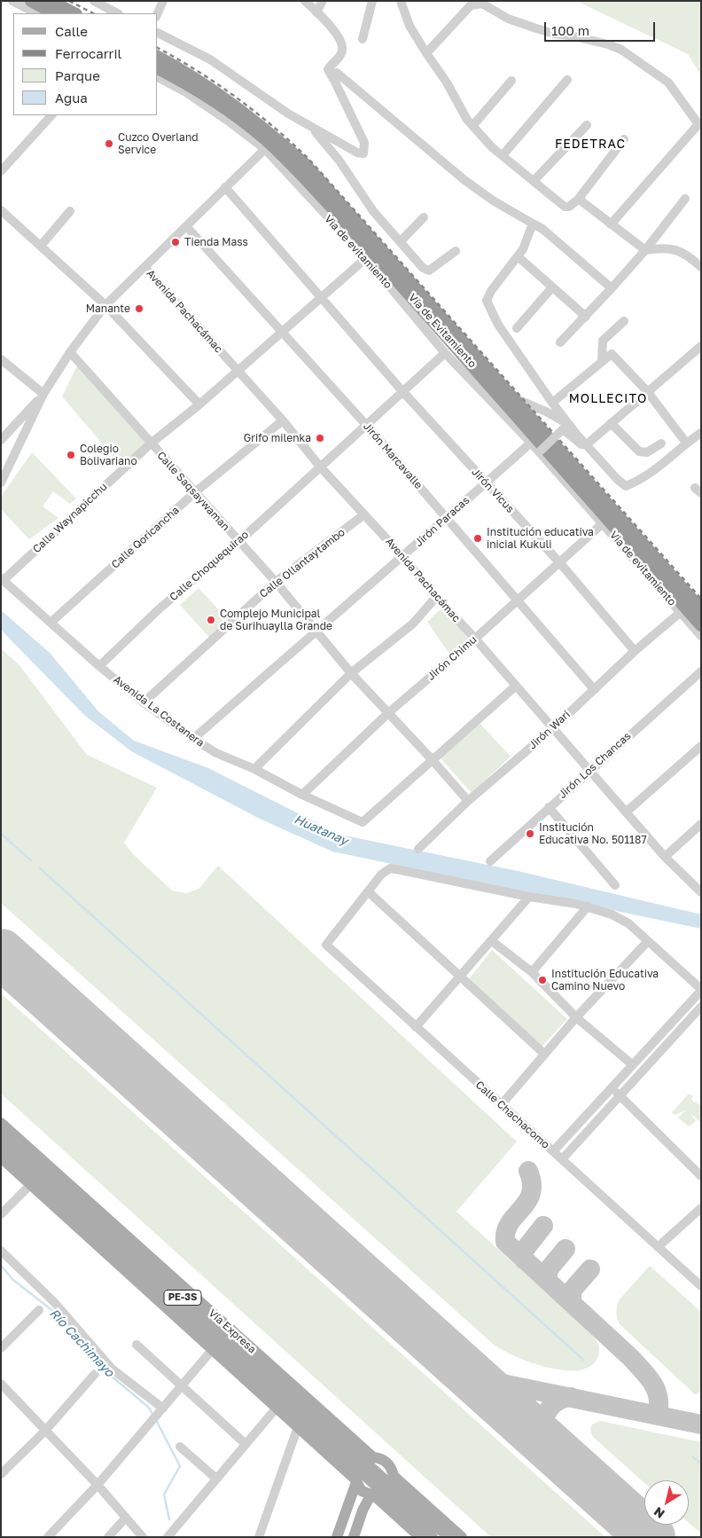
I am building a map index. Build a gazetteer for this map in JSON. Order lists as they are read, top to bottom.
{
  "streets": {
    "highway": ["Vía de Evitamiento"],
    "main road": ["PE-3S", "Vía Expresa"],
    "street": [
      "Via de evitamiento",
      "Avenida Pachacámac",
      "Jirón Marcavalle",
      "Jirón Vicus",
      "Calle Saqsaywaman",
      "Calle Waynapicchu",
      "Jirón Paracas",
      "Calle Qoricancha",
      "Calle Ollantaytambo",
      "Calle Choquequirao",
      "Jirón Chimu",
      "Avenida La Costanera",
      "Jirón Wari",
      "Jirón Los Chancas",
      "Calle Chachacomo"
    ]
  },
  "crossings": [
    ["Via de evitamiento", "Jirón Paracas"],
    ["Via de evitamiento", "Jirón Chimu"],
    ["Via de evitamiento", "Jirón Wari"],
    ["Avenida Pachacámac", "Calle Waynapicchu"],
    ["Avenida Pachacámac", "Jirón Paracas"],
    ["Avenida Pachacámac", "Calle Qoricancha"],
    ["Avenida Pachacámac", "Calle Ollantaytambo"],
    ["Avenida Pachacámac", "Calle Choquequirao"],
    ["Avenida Pachacámac", "Jirón Chimu"],
    ["Avenida Pachacámac", "Jirón Wari"],
    ["Avenida Pachacámac", "Jirón Los Chancas"],
    ["Jirón Marcavalle", "Jirón Paracas"],
    ["Jirón Marcavalle", "Jirón Chimu"],
    ["Jirón Marcavalle", "Jirón Wari"],
    ["Jirón Vicus", "Jirón Paracas"],
    ["Jirón Vicus", "Jirón Chimu"],
    ["Jirón Vicus", "Jirón Wari"],
    ["Calle Saqsaywaman", "Calle Waynapicchu"],
    ["Calle Saqsaywaman", "Jirón Paracas"],
    ["Calle Saqsaywaman", "Calle Qoricancha"],
    ["Calle Saqsaywaman", "Calle Ollantaytambo"],
    ["Calle Saqsaywaman", "Calle Choquequirao"],
    ["Calle Saqsaywaman", "Jirón Chimu"],
    ["Calle Saqsaywaman", "Avenida La Costanera"],
    ["Calle Saqsaywaman", "Jirón Wari"],
    ["Calle Waynapicchu", "Avenida La Costanera"],
    ["Jirón Paracas", "Avenida La Costanera"],
    ["Calle Qoricancha", "Avenida La Costanera"],
    ["Calle Ollantaytambo", "Avenida La Costanera"],
    ["Calle Choquequirao", "Avenida La Costanera"],
    ["Jirón Chimu", "Avenida La Costanera"]
  ],
  "districts": ["FEDETRAC", "MOLLECITO"],
  "water": ["Huatanay", "Río Cachimayo"],
  "places": [
    "Cuzco Overland Service",
    "Tienda Mass",
    "Manante",
    "Grifo milenka",
    "Colegio Bolivariano",
    "Institución educativa inicial Kukuli",
    "Complejo Municipal de Surihuaylla Grande",
    "Institución Educativa No. 501187",
    "Institución Educativa Camino Nuevo"
  ],
  "legend": [
    "Calle",
    "Ferrocarril",
    "Parque",
    "Agua"
  ],
  "scale_bar": "100 m",
  "north": "bottom left"
}
